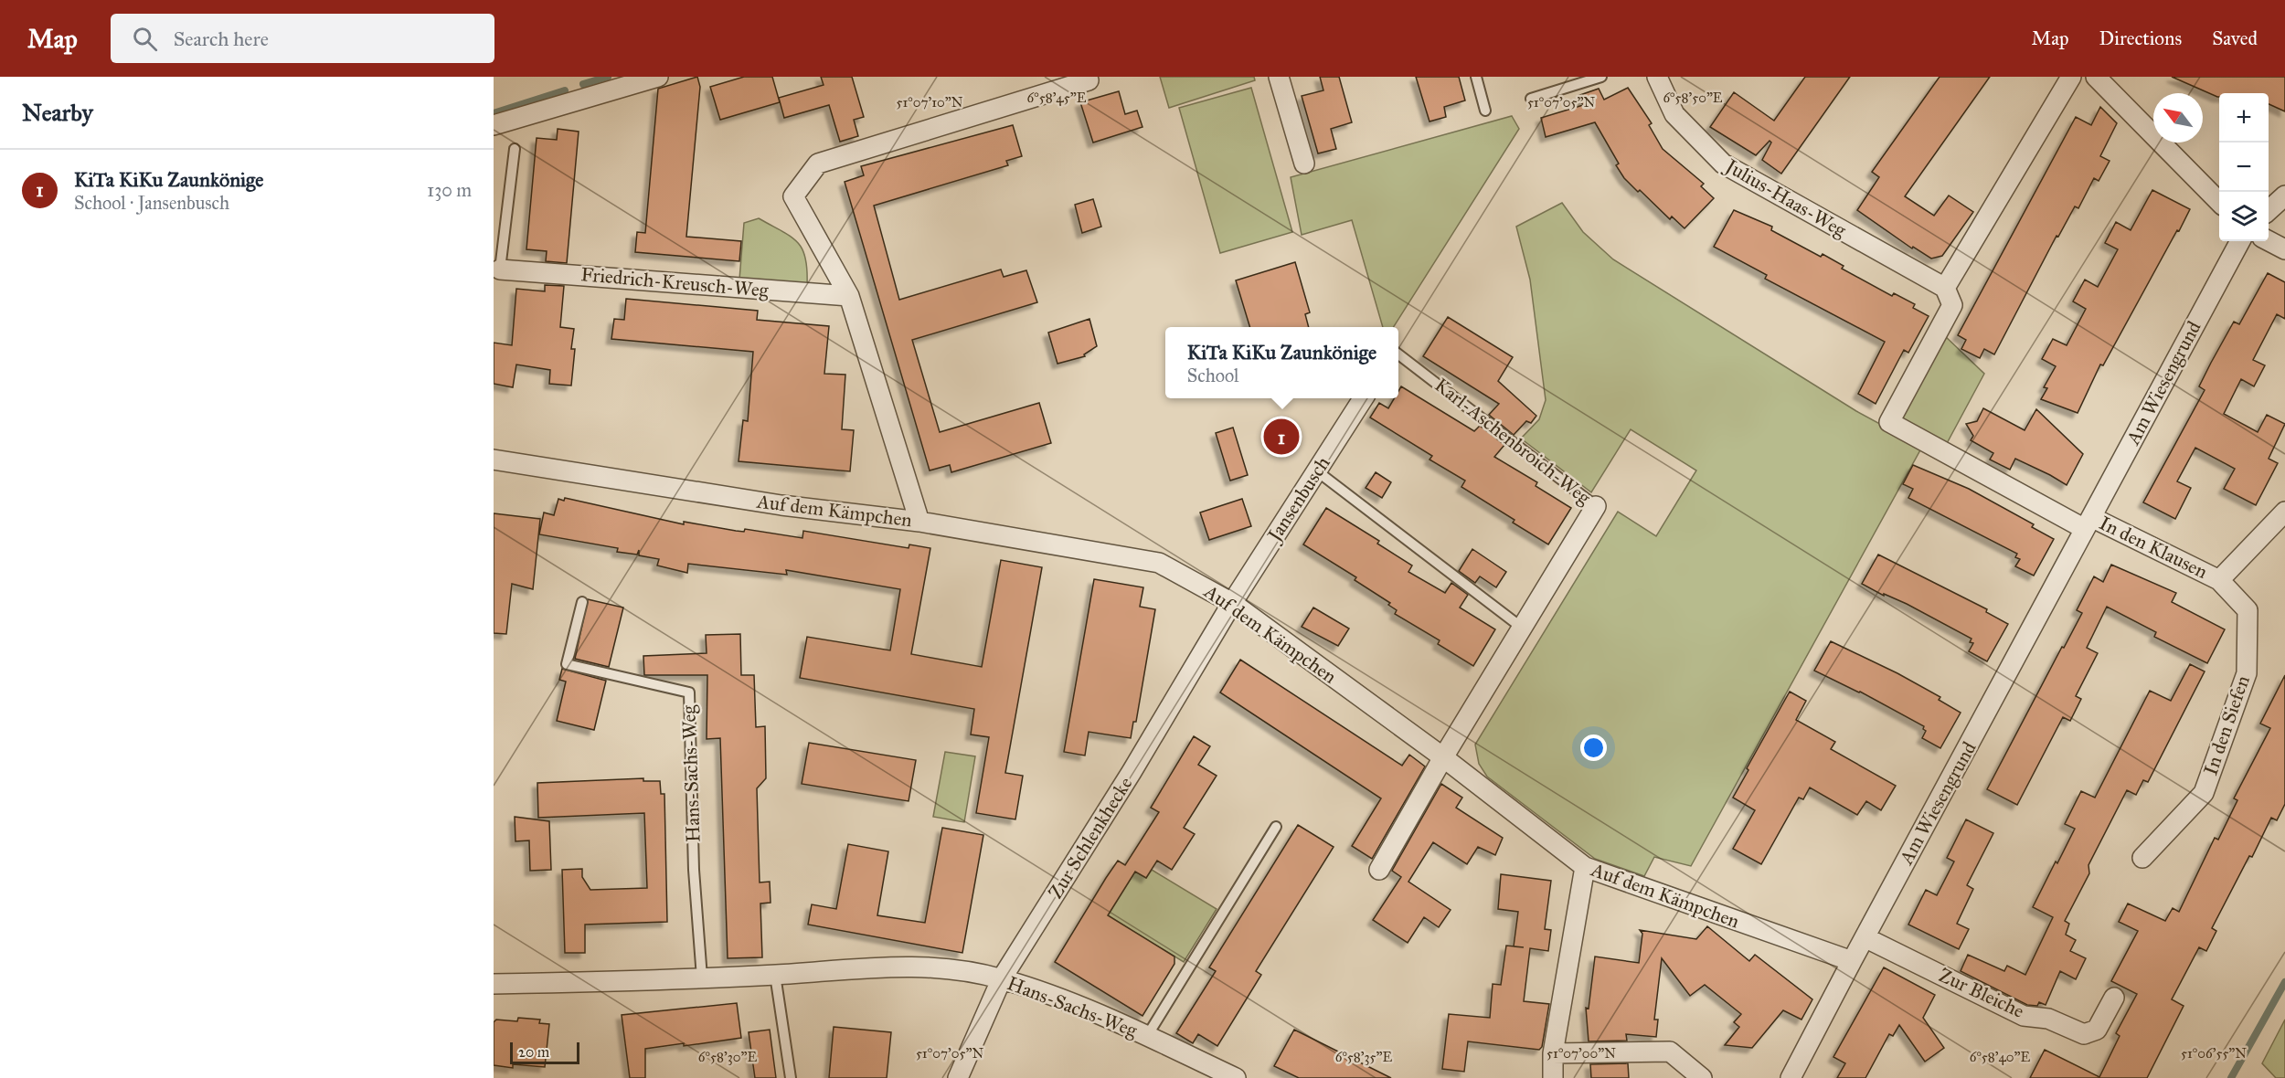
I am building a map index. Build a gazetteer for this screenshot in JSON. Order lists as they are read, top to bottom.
{
  "streets": {
    "street": [
      "Julius-Haas-Weg",
      "Friedrich-Kreusch-Weg",
      "Am Wiesengrund",
      "Karl-Aschenbroich-Weg",
      "Jansenbusch",
      "Auf dem Kämpchen",
      "In den Klausen",
      "In den Siefen",
      "Hans-Sachs-Weg",
      "Zur Schlenkhecke",
      "Zur Bleiche"
    ]
  },
  "crossings": [
    ["Am Wiesengrund", "Auf dem Kämpchen"],
    ["Am Wiesengrund", "In den Klausen"],
    ["Am Wiesengrund", "Zur Bleiche"],
    ["Karl-Aschenbroich-Weg", "Auf dem Kämpchen"],
    ["Jansenbusch", "Auf dem Kämpchen"],
    ["Jansenbusch", "Zur Schlenkhecke"],
    ["Auf dem Kämpchen", "Zur Schlenkhecke"],
    ["In den Klausen", "In den Siefen"],
    ["Hans-Sachs-Weg", "Zur Schlenkhecke"]
  ],
  "scale_bar": "20 m",
  "north": "top left",
  "page": {
    "header": "Map",
    "search": "Search here",
    "nav": ["Map", "Directions", "Saved"],
    "heading": "Nearby",
    "map_buttons": ["+", "−"],
    "list": [
      {
        "mark": "1",
        "name": "KiTa KiKu Zaunkönige",
        "note": "School · Jansenbusch",
        "value": "130 m"
      }
    ],
    "popup": ["KiTa KiKu Zaunkönige", "School"],
    "pins": "1",
    "scale": "20 m"
  },
  "coordinates": [
    "6°58'45\"E",
    "6°58'50\"E",
    "51°07'10\"N",
    "51°07'05\"N",
    "51°07'00\"N",
    "51°06'55\"N",
    "6°58'30\"E",
    "6°58'35\"E",
    "6°58'40\"E"
  ]
}
